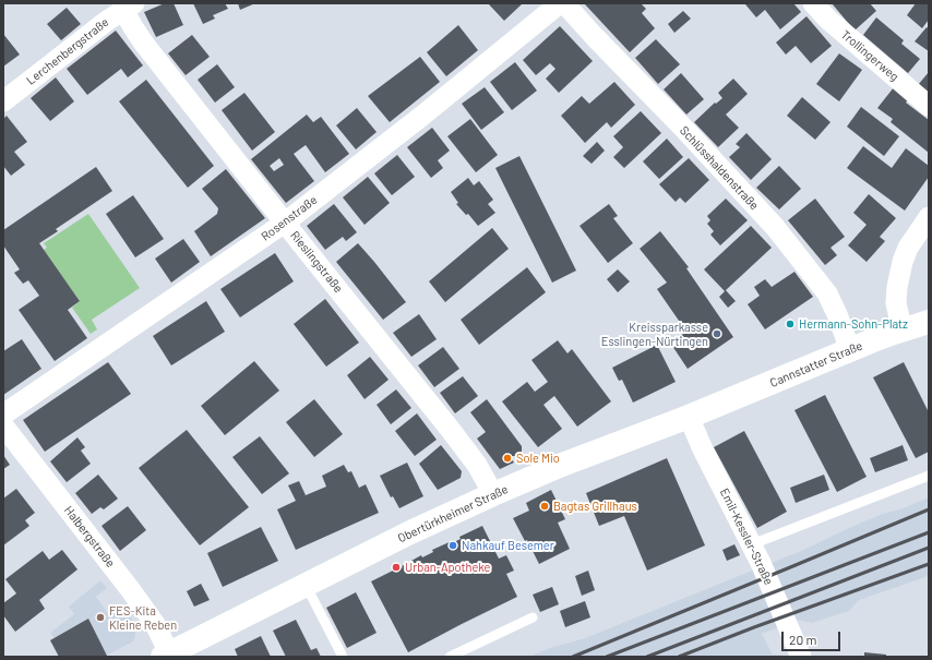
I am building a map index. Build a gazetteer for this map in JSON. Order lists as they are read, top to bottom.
{
  "streets": {
    "main road": ["Cannstatter Straße", "Obertürkheimer Straße"],
    "street": [
      "Lerchenbergstraße",
      "Trollingerweg",
      "Schlüsshaldenstraße",
      "Rosenstraße",
      "Rieslingstraße",
      "Halbergstraße",
      "Emil-Kessler-Straße"
    ]
  },
  "crossings": [
    ["Lerchenbergstraße", "Rieslingstraße"],
    ["Schlüsshaldenstraße", "Cannstatter Straße"],
    ["Rosenstraße", "Rieslingstraße"],
    ["Rieslingstraße", "Obertürkheimer Straße"],
    ["Cannstatter Straße", "Obertürkheimer Straße"],
    ["Obertürkheimer Straße", "Halbergstraße"],
    ["Obertürkheimer Straße", "Emil-Kessler-Straße"]
  ],
  "places": [
    "Hermann-Sohn-Platz",
    "Kreissparkasse Esslingen-Nürtingen",
    "Sole Mio",
    "Bagtas Grillhaus",
    "Nahkauf Besemer",
    "Urban-Apotheke",
    "FES-Kita Kleine Reben"
  ],
  "scale_bar": "20 m"
}
